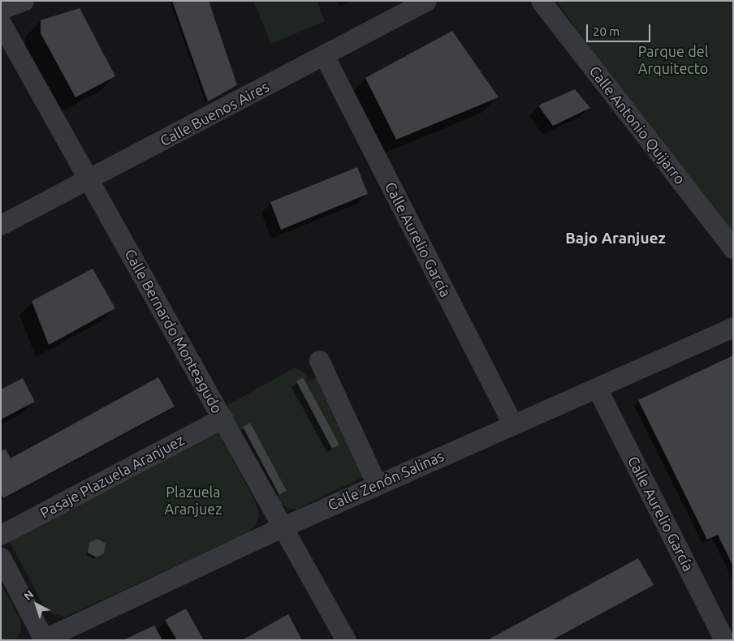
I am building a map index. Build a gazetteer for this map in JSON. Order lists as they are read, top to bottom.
{
  "streets": {
    "street": [
      "Calle Buenos Aires",
      "Calle Antonio Quijarro",
      "Calle Aurelio García",
      "Calle Bernardo Monteagudo",
      "Pasaje Plazuela Aranjuez",
      "Calle Zenón Salinas"
    ]
  },
  "crossings": [
    ["Calle Buenos Aires", "Calle Aurelio García"],
    ["Calle Buenos Aires", "Calle Bernardo Monteagudo"],
    ["Calle Aurelio García", "Calle Zenón Salinas"],
    ["Calle Bernardo Monteagudo", "Pasaje Plazuela Aranjuez"],
    ["Calle Bernardo Monteagudo", "Calle Zenón Salinas"]
  ],
  "districts": ["Bajo Aranjuez"],
  "parks": ["Parque del Arquitecto", "Plazuela Aranjuez"],
  "scale_bar": "20 m",
  "north": "top left"
}
